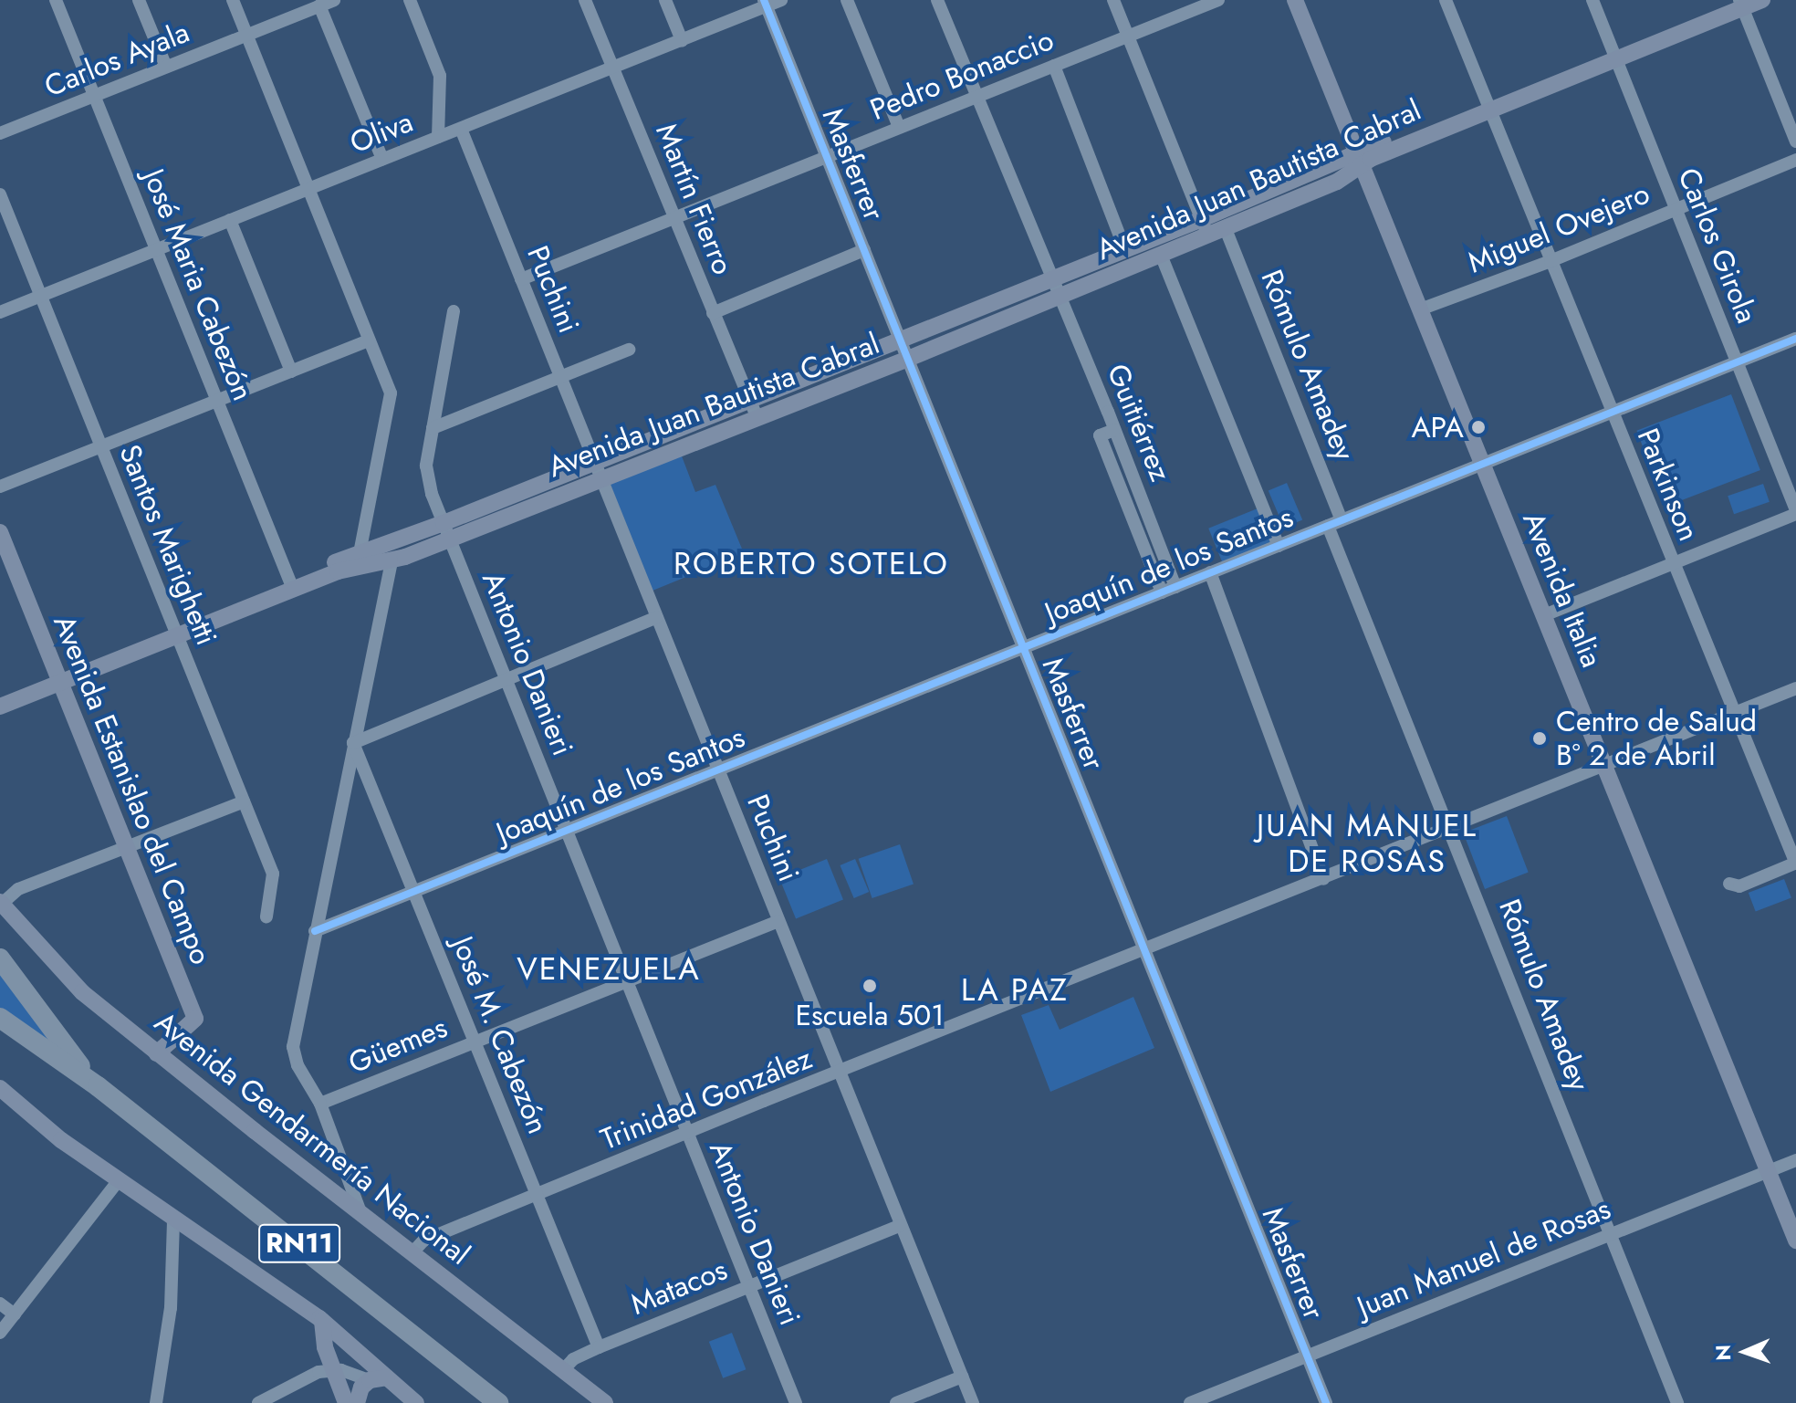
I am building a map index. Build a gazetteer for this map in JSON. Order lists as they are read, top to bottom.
{
  "streets": {
    "highway": ["RN11"],
    "main road": [
      "Avenida Juan Bautista Cabral",
      "Avenida Italia",
      "Avenida Estanislao del Campo",
      "Avenida Gendarmería Nacional"
    ],
    "street": [
      "Carlos Ayala",
      "Pedro Bonaccio",
      "Oliva",
      "Masferrer",
      "Martín Fierro",
      "Miguel Ovejero",
      "Carlos Girola",
      "José Maria Cabezón",
      "Puchini",
      "Rómulo Amadey",
      "Guitiérrez",
      "Parkinson",
      "Santos Marighetti",
      "Joaquín de los Santos",
      "Antonio Danieri",
      "José M. Cabezón",
      "Güemes",
      "Trinidad González",
      "Juan Manuel de Rosas",
      "Matacos"
    ]
  },
  "crossings": [
    ["Carlos Ayala", "José Maria Cabezón"],
    ["Pedro Bonaccio", "Masferrer"],
    ["Pedro Bonaccio", "Martín Fierro"],
    ["Pedro Bonaccio", "Puchini"],
    ["Pedro Bonaccio", "Guitiérrez"],
    ["Oliva", "Masferrer"],
    ["Oliva", "Martín Fierro"],
    ["Oliva", "José Maria Cabezón"],
    ["Oliva", "Puchini"],
    ["Oliva", "Santos Marighetti"],
    ["Masferrer", "Avenida Juan Bautista Cabral"],
    ["Masferrer", "Joaquín de los Santos"],
    ["Masferrer", "Trinidad González"],
    ["Masferrer", "Juan Manuel de Rosas"],
    ["Avenida Juan Bautista Cabral", "Martín Fierro"],
    ["Avenida Juan Bautista Cabral", "Carlos Girola"],
    ["Avenida Juan Bautista Cabral", "José Maria Cabezón"],
    ["Avenida Juan Bautista Cabral", "Puchini"],
    ["Avenida Juan Bautista Cabral", "Rómulo Amadey"],
    ["Avenida Juan Bautista Cabral", "Guitiérrez"],
    ["Avenida Juan Bautista Cabral", "Parkinson"],
    ["Avenida Juan Bautista Cabral", "Santos Marighetti"],
    ["Avenida Juan Bautista Cabral", "Avenida Italia"],
    ["Avenida Juan Bautista Cabral", "Antonio Danieri"],
    ["Avenida Juan Bautista Cabral", "Avenida Estanislao del Campo"],
    ["Miguel Ovejero", "Carlos Girola"],
    ["Miguel Ovejero", "Parkinson"],
    ["Miguel Ovejero", "Avenida Italia"],
    ["Carlos Girola", "Joaquín de los Santos"],
    ["Puchini", "Joaquín de los Santos"],
    ["Puchini", "Güemes"],
    ["Puchini", "Trinidad González"],
    ["Puchini", "Matacos"],
    ["Rómulo Amadey", "Joaquín de los Santos"],
    ["Rómulo Amadey", "Trinidad González"],
    ["Rómulo Amadey", "Juan Manuel de Rosas"],
    ["Guitiérrez", "Joaquín de los Santos"],
    ["Parkinson", "Joaquín de los Santos"],
    ["Parkinson", "Trinidad González"],
    ["Joaquín de los Santos", "Avenida Italia"],
    ["Joaquín de los Santos", "Antonio Danieri"],
    ["Joaquín de los Santos", "José M. Cabezón"],
    ["Avenida Italia", "Trinidad González"],
    ["Avenida Italia", "Juan Manuel de Rosas"],
    ["Antonio Danieri", "Güemes"],
    ["Antonio Danieri", "Trinidad González"],
    ["Antonio Danieri", "Matacos"],
    ["Avenida Estanislao del Campo", "Avenida Gendarmería Nacional"],
    ["José M. Cabezón", "Güemes"],
    ["José M. Cabezón", "Trinidad González"],
    ["José M. Cabezón", "Matacos"],
    ["Trinidad González", "Avenida Gendarmería Nacional"],
    ["Avenida Gendarmería Nacional", "Matacos"]
  ],
  "districts": [
    "ROBERTO SOTELO",
    "JUAN MANUEL DE ROSAS",
    "VENEZUELA",
    "LA PAZ"
  ],
  "places": ["APA", "Centro de Salud B° 2 de Abril", "Escuela 501"],
  "north": "left"
}
